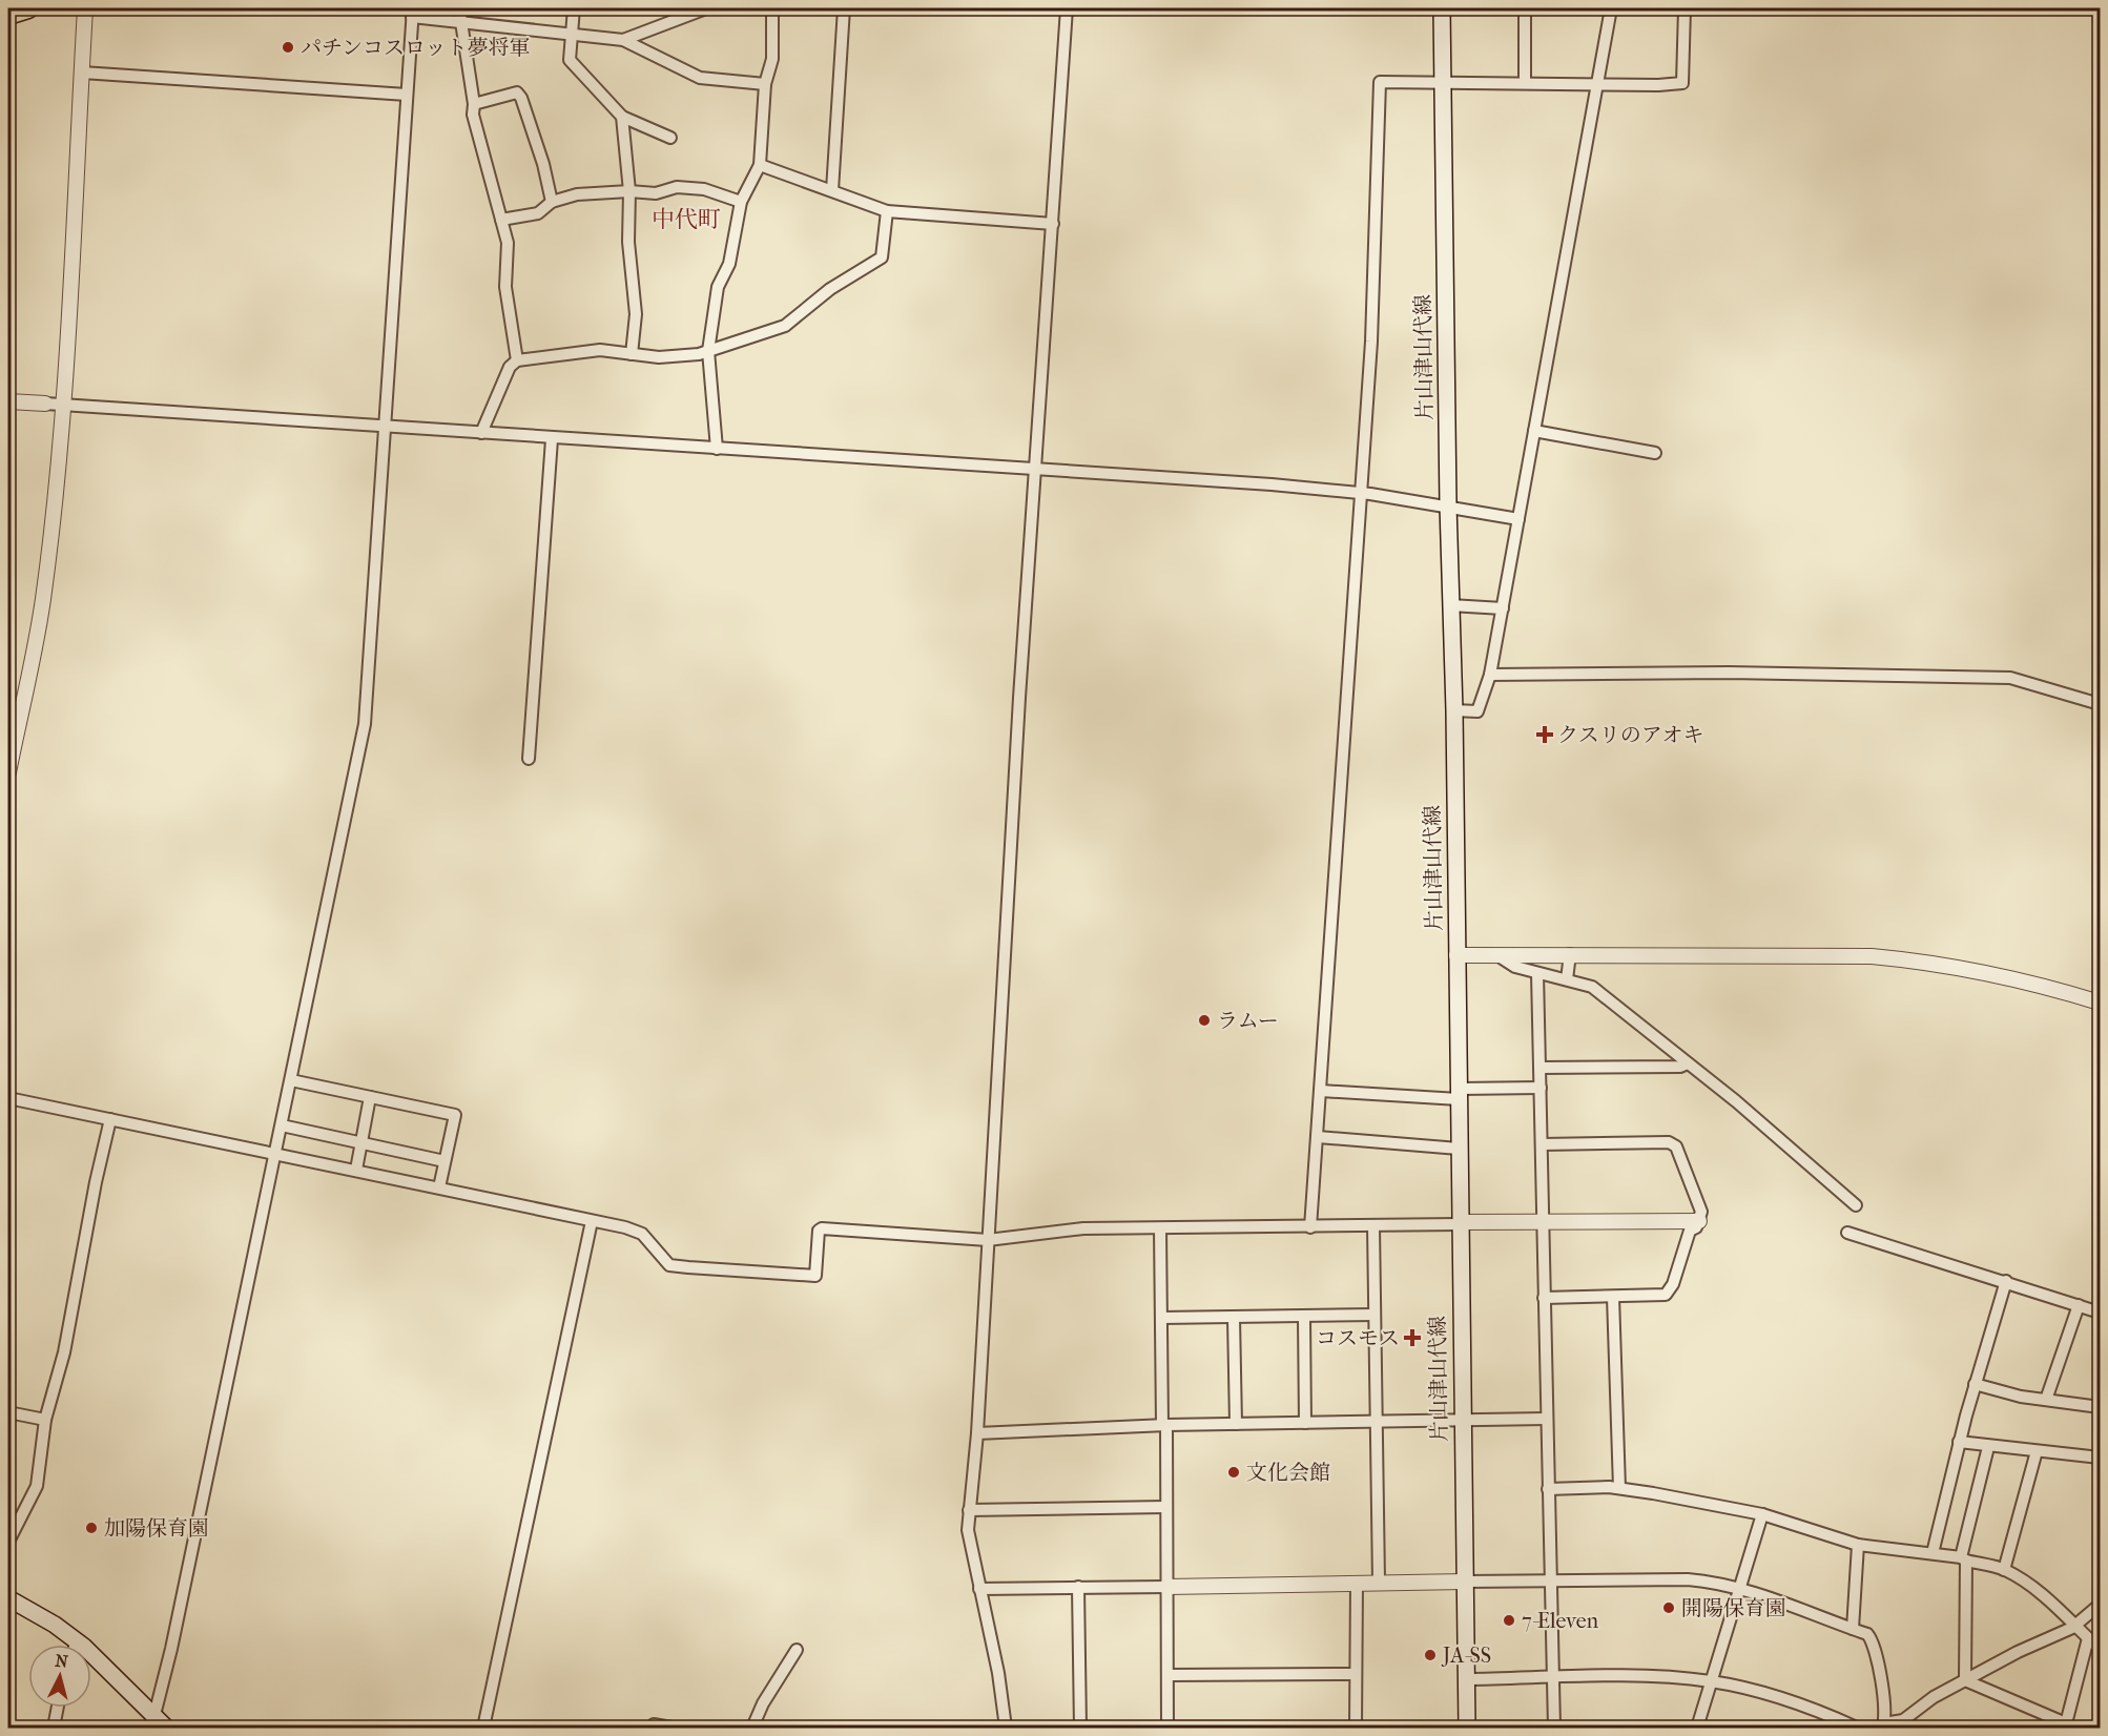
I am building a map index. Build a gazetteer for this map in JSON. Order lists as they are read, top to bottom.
{
  "streets": {
    "main road": ["片山津山代線"]
  },
  "districts": ["中代町"],
  "places": {
    "other": [
      "パチンコスロット夢将軍",
      "ラムー",
      "文化会館",
      "加陽保育園",
      "開陽保育園",
      "7-Eleven",
      "JA-SS"
    ],
    "health": ["クスリのアオキ", "コスモス"]
  },
  "north": "top"
}
